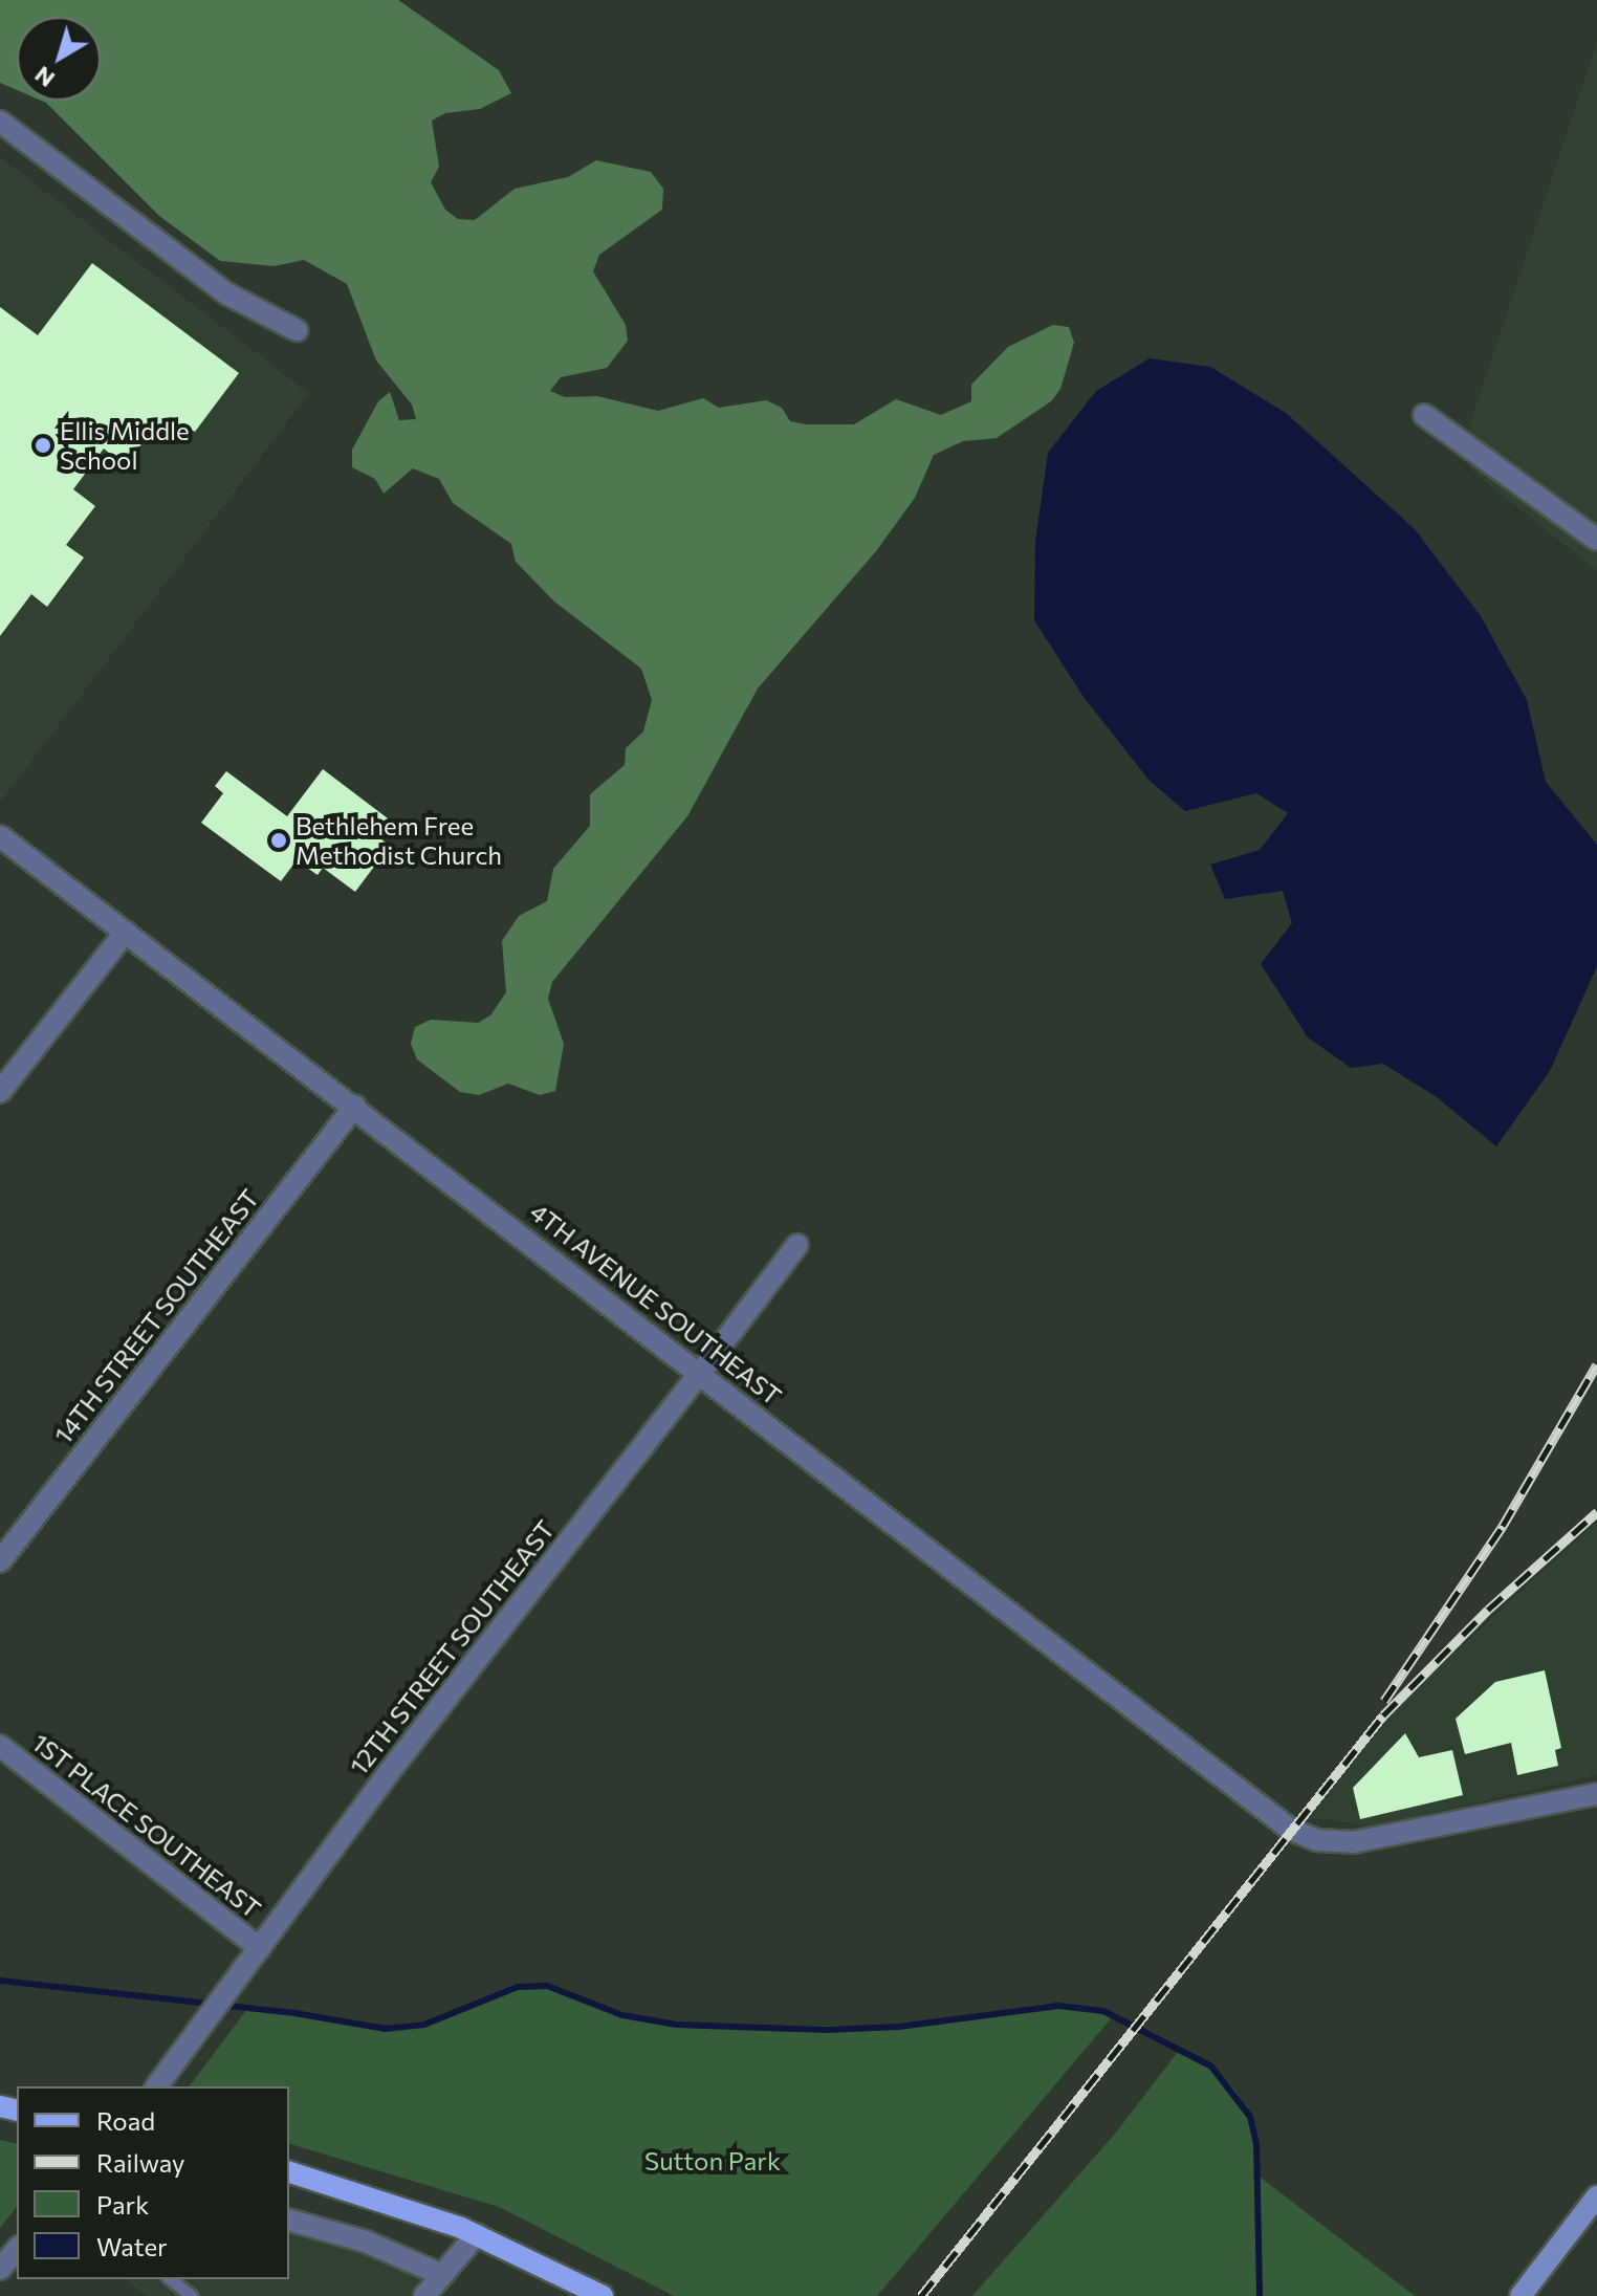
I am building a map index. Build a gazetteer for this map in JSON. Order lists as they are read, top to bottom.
{
  "streets": {
    "street": [
      "4TH AVENUE SOUTHEAST",
      "14TH STREET SOUTHEAST",
      "12TH STREET SOUTHEAST",
      "1ST PLACE SOUTHEAST"
    ]
  },
  "crossings": [
    ["4TH AVENUE SOUTHEAST", "14TH STREET SOUTHEAST"],
    ["4TH AVENUE SOUTHEAST", "12TH STREET SOUTHEAST"],
    ["12TH STREET SOUTHEAST", "1ST PLACE SOUTHEAST"]
  ],
  "parks": ["Sutton Park"],
  "places": ["Ellis Middle School", "Bethlehem Free Methodist Church"],
  "legend": [
    "Road",
    "Railway",
    "Park",
    "Water"
  ],
  "north": "bottom left"
}
